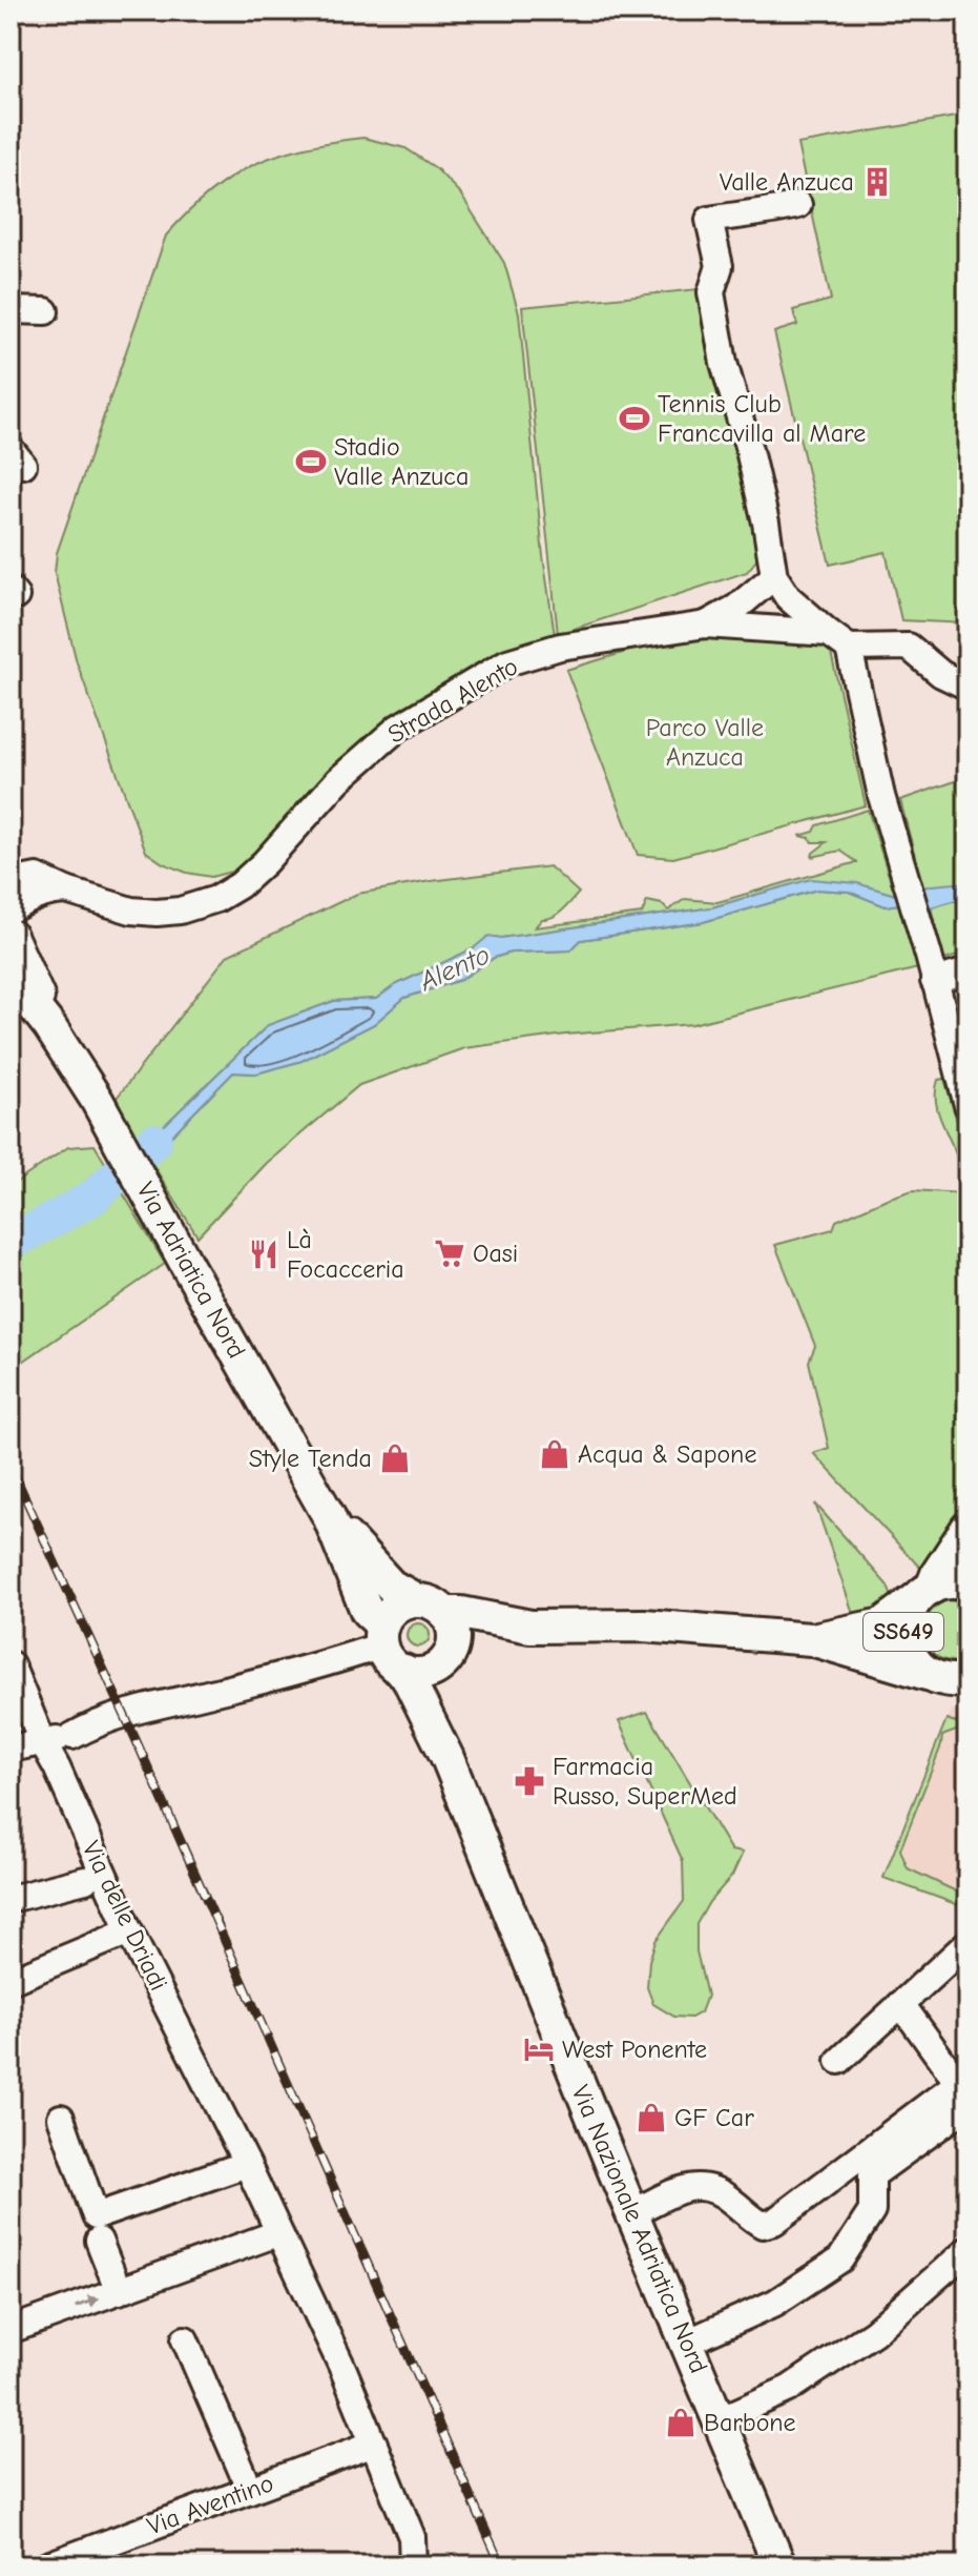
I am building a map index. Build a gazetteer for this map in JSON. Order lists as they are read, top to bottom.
{
  "streets": {
    "main road": ["Via Adriatica Nord", "SS649", "Via Nazionale Adriatica Nord"],
    "street": ["Strada Alento", "Via delle Driadi", "Via Aventino"]
  },
  "crossings": [
    ["Via Adriatica Nord", "SS649"],
    ["Via Adriatica Nord", "Via Nazionale Adriatica Nord"],
    ["SS649", "Via Nazionale Adriatica Nord"],
    ["Via delle Driadi", "Via Aventino"]
  ],
  "water": ["Alento"],
  "parks": ["Parco Valle Anzuca"],
  "places": {
    "building": ["Valle Anzuca"],
    "sports": ["Tennis Club Francavilla al Mare", "Stadio Valle Anzuca"],
    "supermarket": ["Oasi"],
    "restaurant": ["Là Focacceria"],
    "shop": [
      "Acqua & Sapone",
      "Style Tenda",
      "GF Car",
      "Barbone"
    ],
    "pharmacy": ["Farmacia Russo, SuperMed"],
    "hotel": ["West Ponente"]
  }
}
